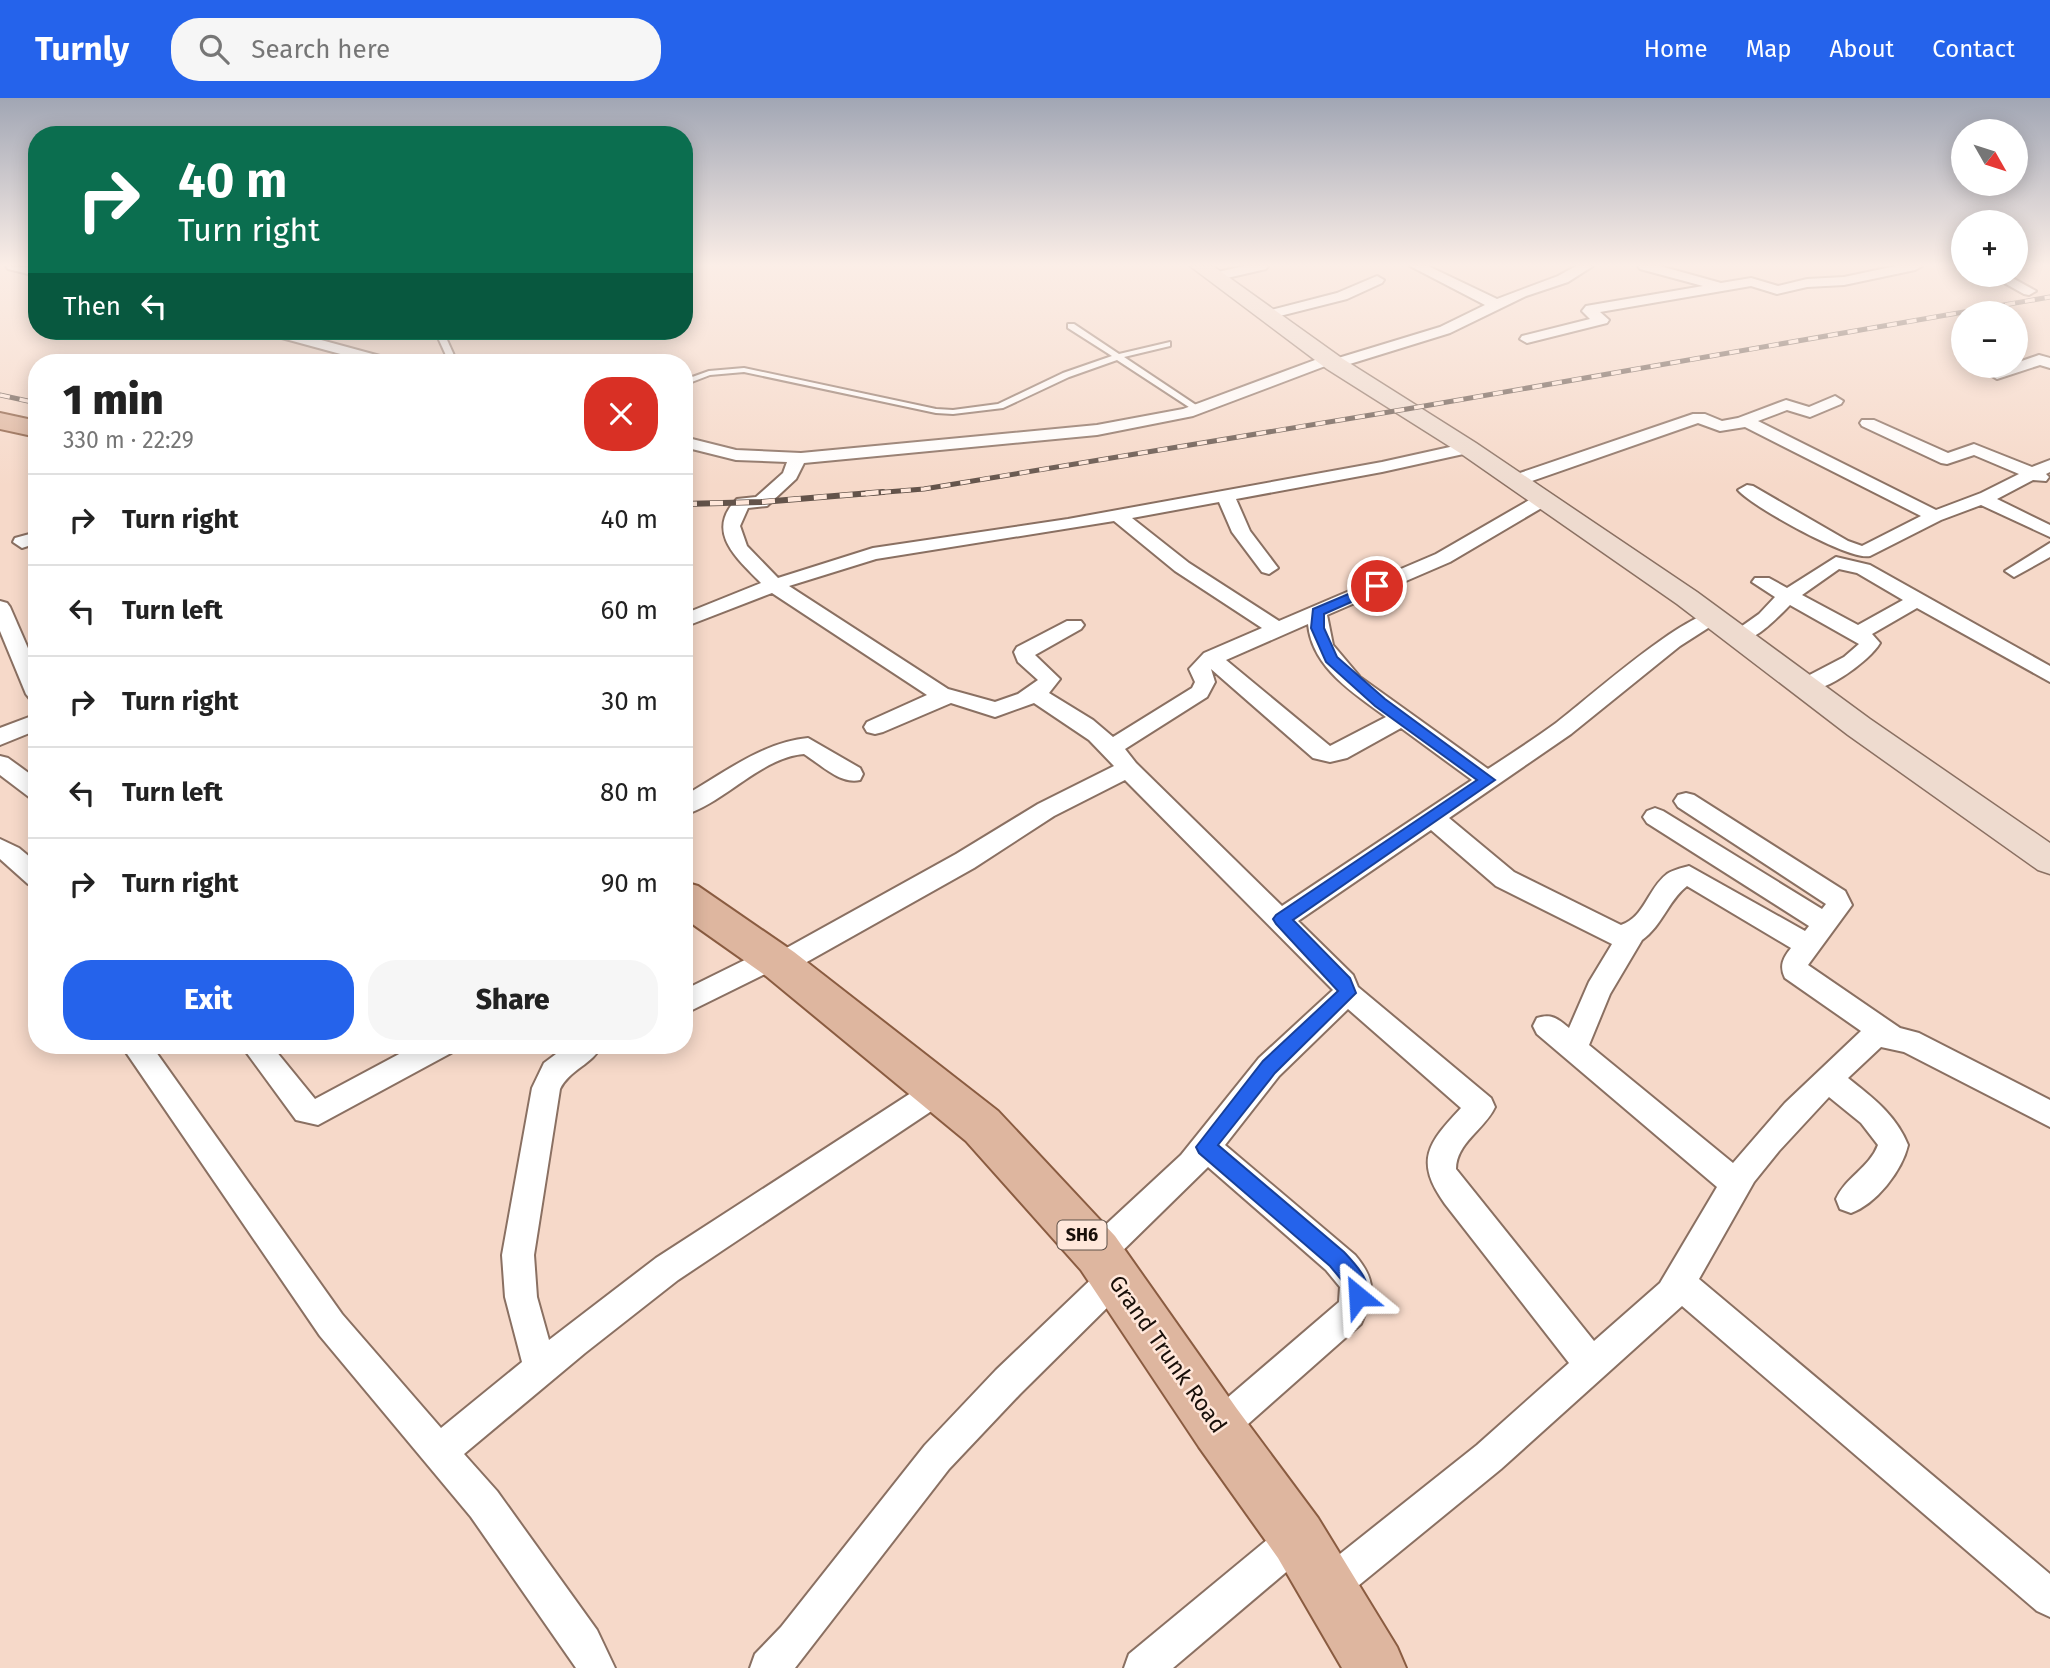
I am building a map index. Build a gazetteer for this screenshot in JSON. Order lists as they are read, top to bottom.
{
  "streets": {
    "main road": ["SH6", "Grand Trunk Road"]
  },
  "north": "bottom right",
  "page": {
    "header": "Turnly",
    "search": "Search here",
    "nav": [
      "Home",
      "Map",
      "About",
      "Contact"
    ],
    "map_buttons": ["+", "−"],
    "turn": ["40 m", "Turn right"],
    "then": "Then",
    "heading": ["1 min", "330 m · 22:29"],
    "list": [
      {
        "name": "Turn right",
        "value": "40 m"
      },
      {
        "name": "Turn left",
        "value": "60 m"
      },
      {
        "name": "Turn right",
        "value": "30 m"
      },
      {
        "name": "Turn left",
        "value": "80 m"
      },
      {
        "name": "Turn right",
        "value": "90 m"
      }
    ],
    "buttons": ["Exit", "Share"]
  }
}
